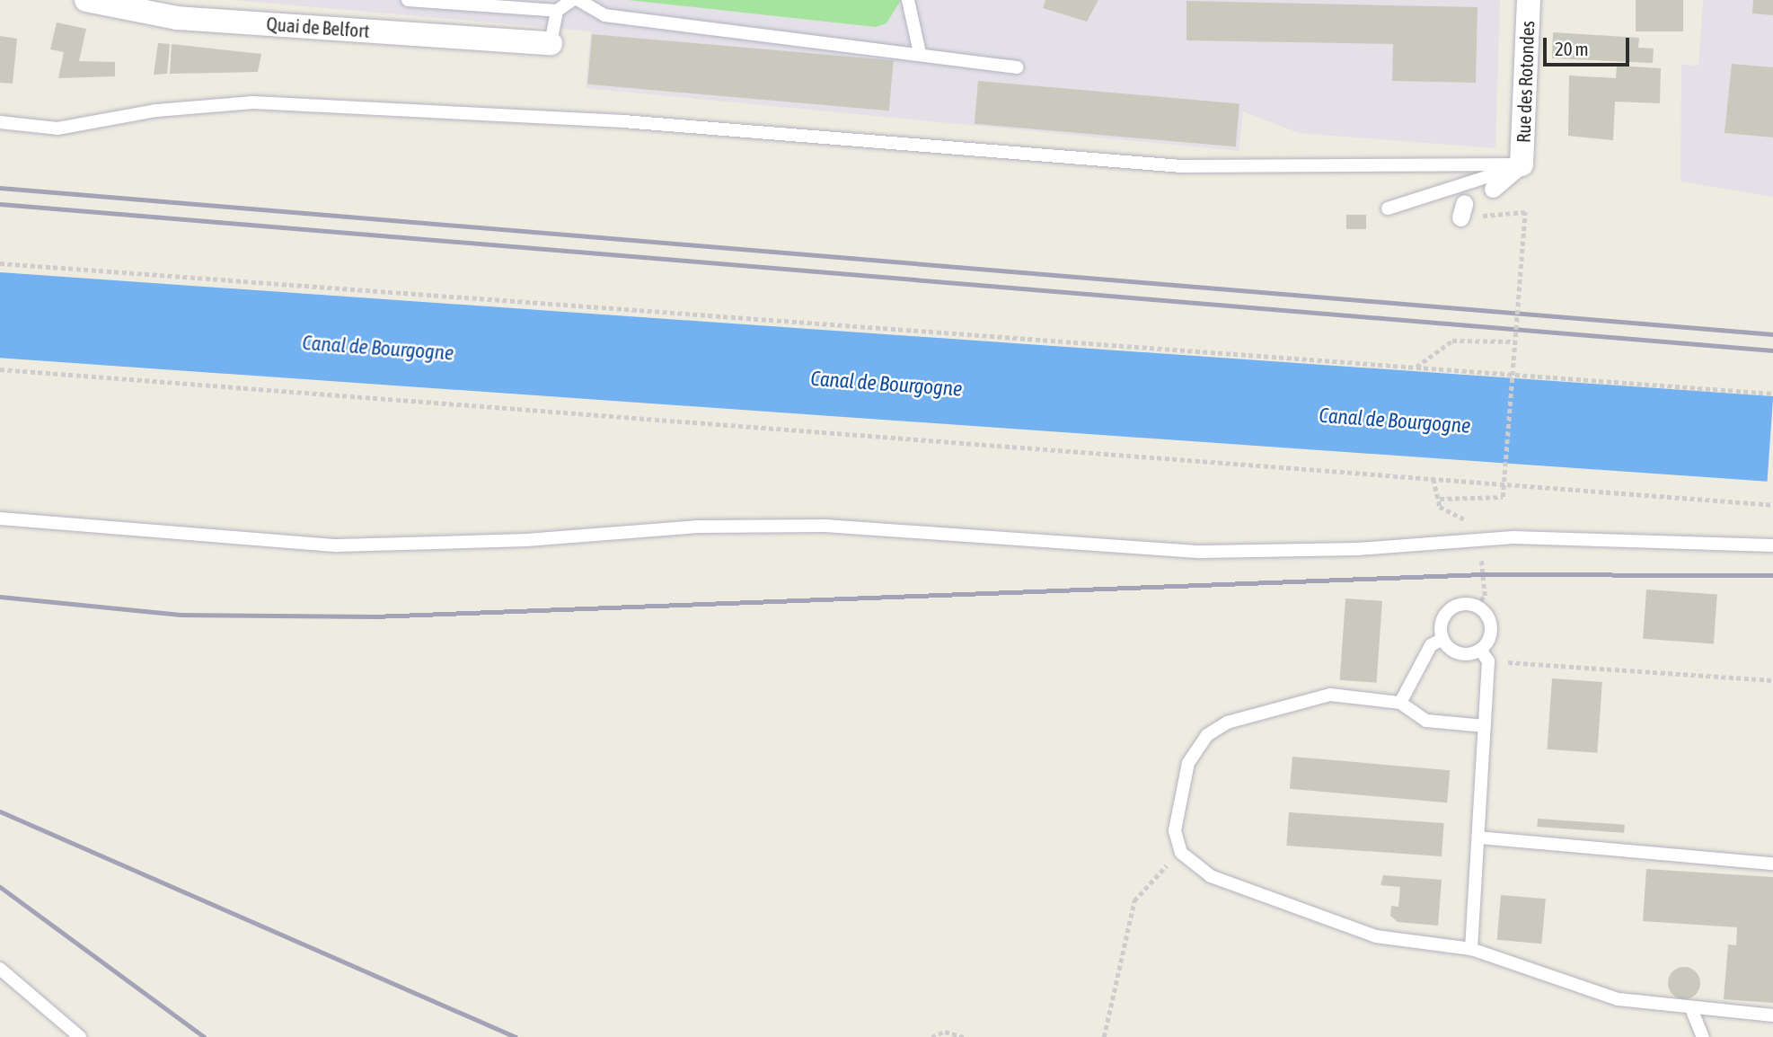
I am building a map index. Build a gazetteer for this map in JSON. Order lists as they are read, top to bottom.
{
  "streets": {
    "street": ["Quai de Belfort", "Rue des Rotondes"]
  },
  "water": ["Canal de Bourgogne"],
  "scale_bar": "20 m"
}
